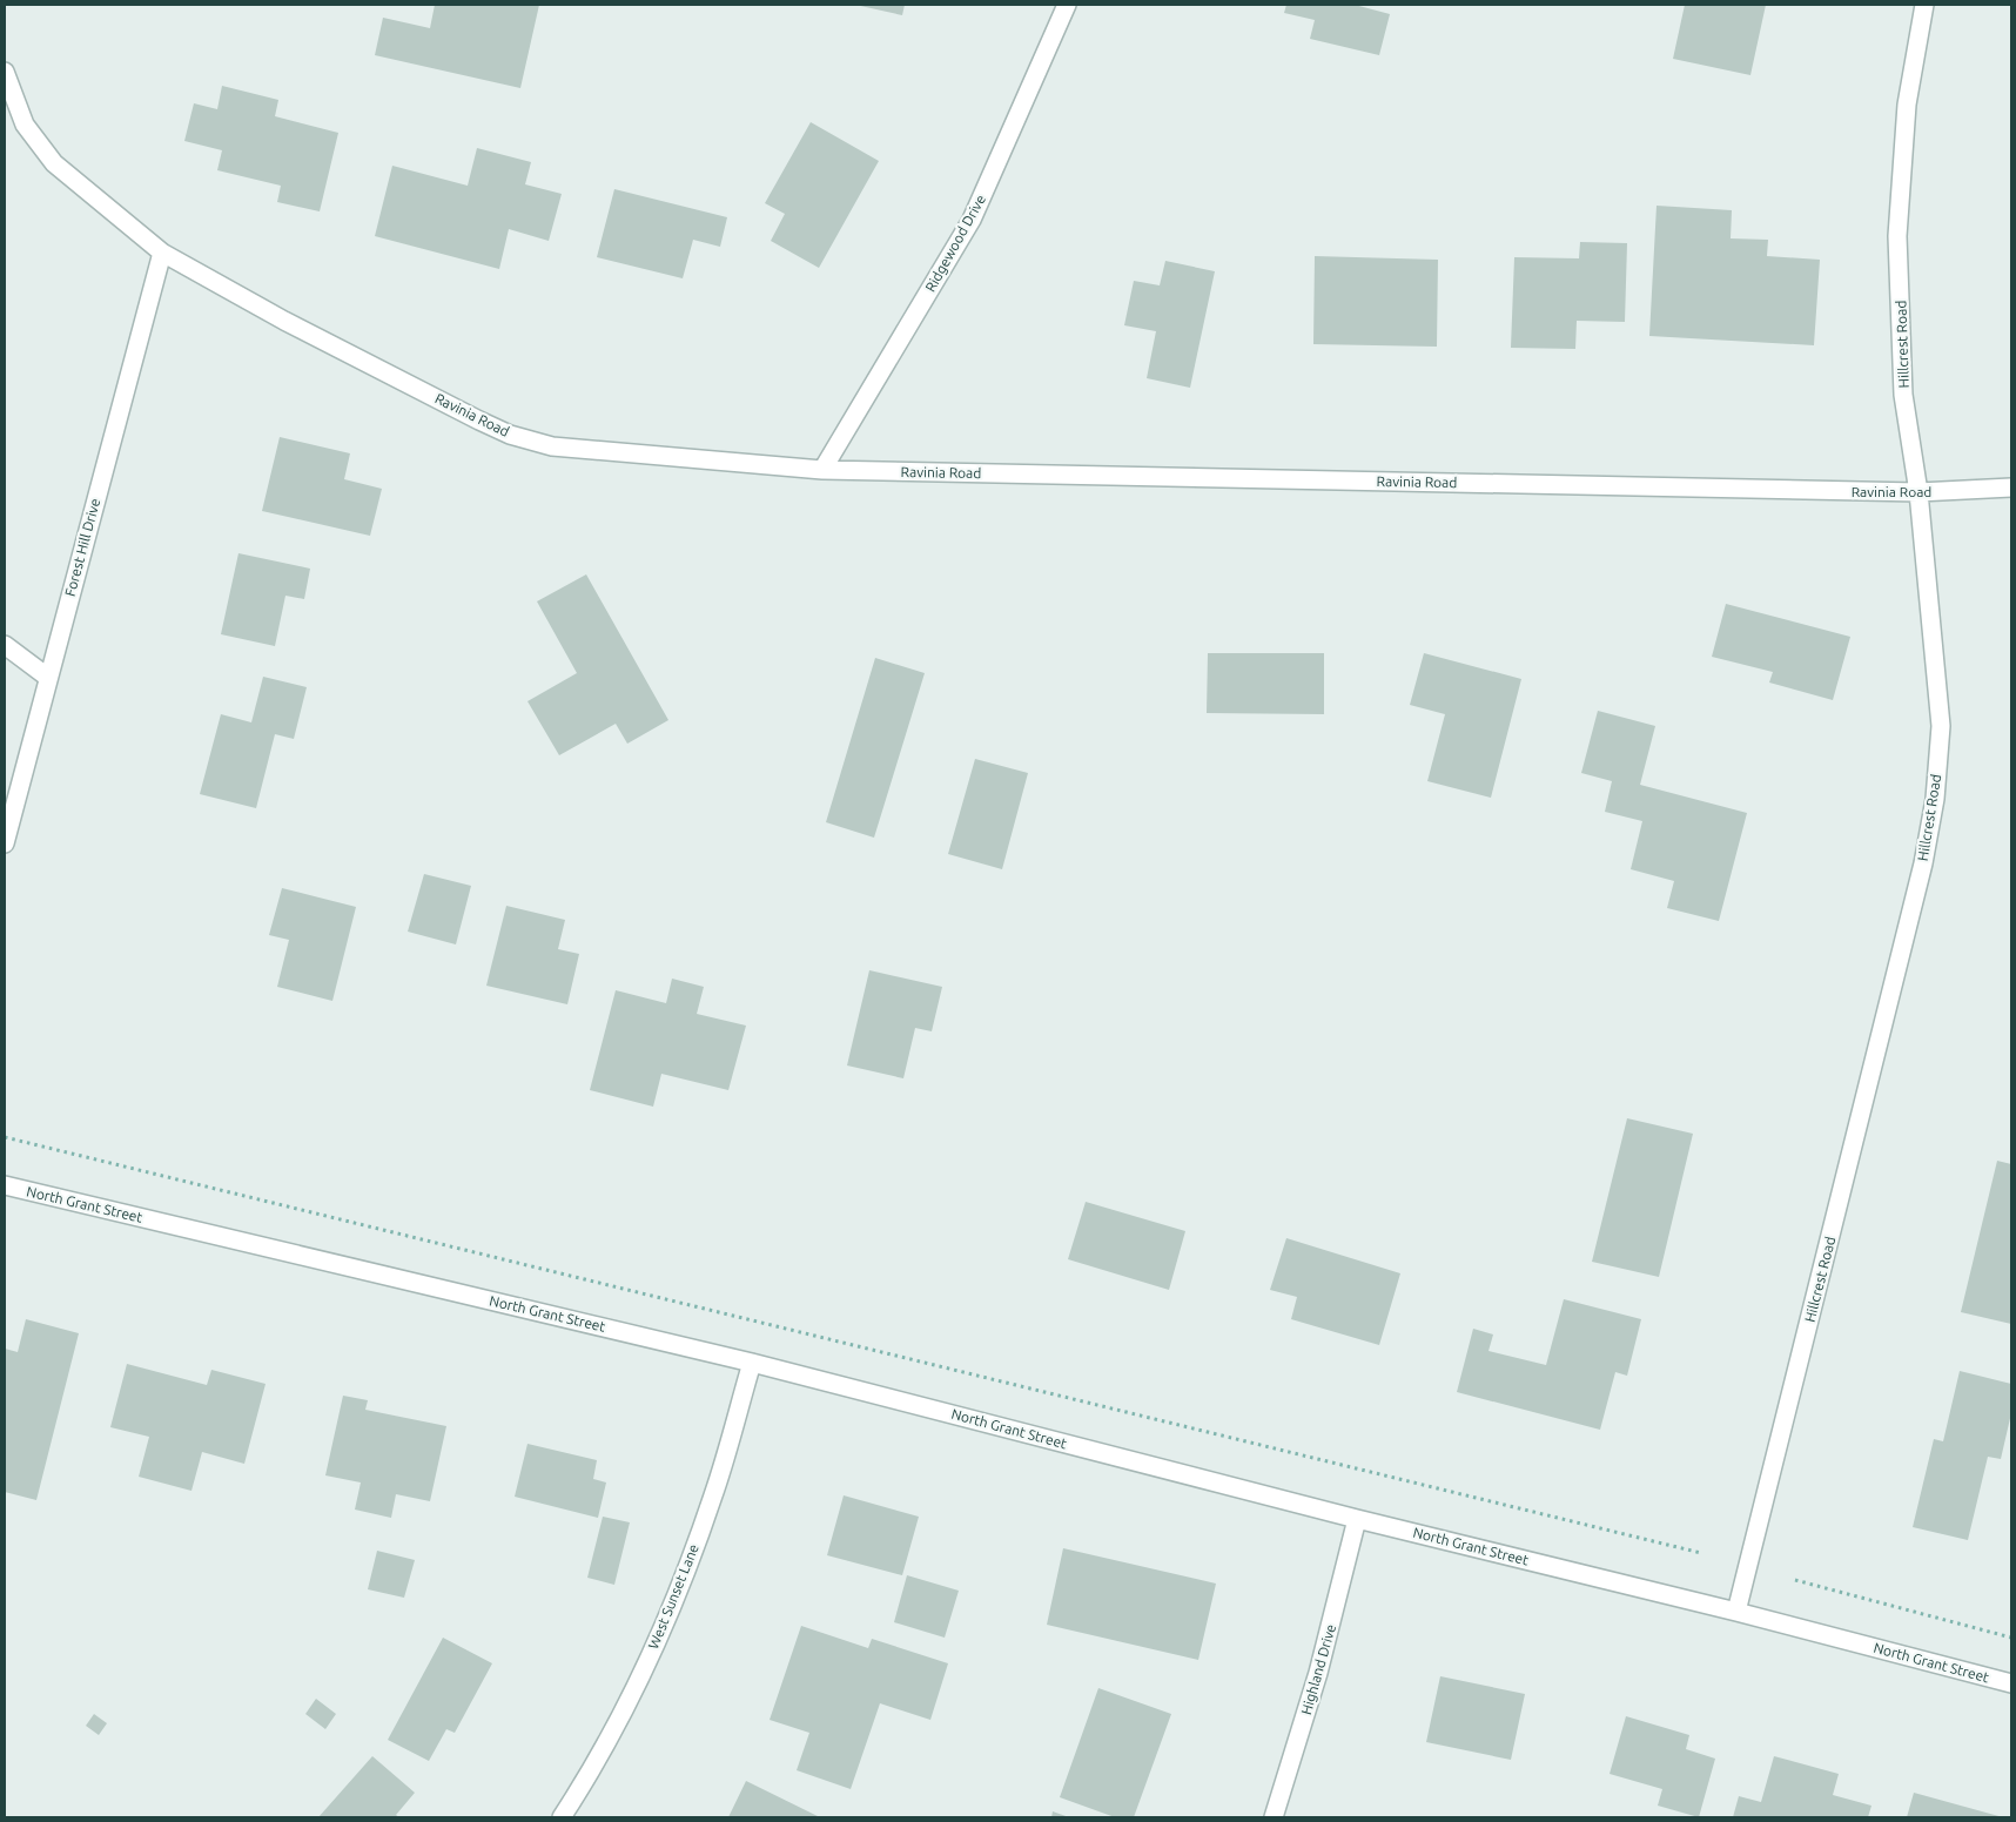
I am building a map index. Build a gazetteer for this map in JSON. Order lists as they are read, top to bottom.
{
  "streets": {
    "street": [
      "Ridgewood Drive",
      "Hillcrest Road",
      "Ravinia Road",
      "Forest Hill Drive",
      "North Grant Street",
      "West Sunset Lane",
      "Highland Drive"
    ]
  },
  "crossings": [
    ["Ridgewood Drive", "Ravinia Road"],
    ["Hillcrest Road", "Ravinia Road"],
    ["Hillcrest Road", "North Grant Street"],
    ["Ravinia Road", "Forest Hill Drive"],
    ["North Grant Street", "West Sunset Lane"],
    ["North Grant Street", "Highland Drive"]
  ]
}
